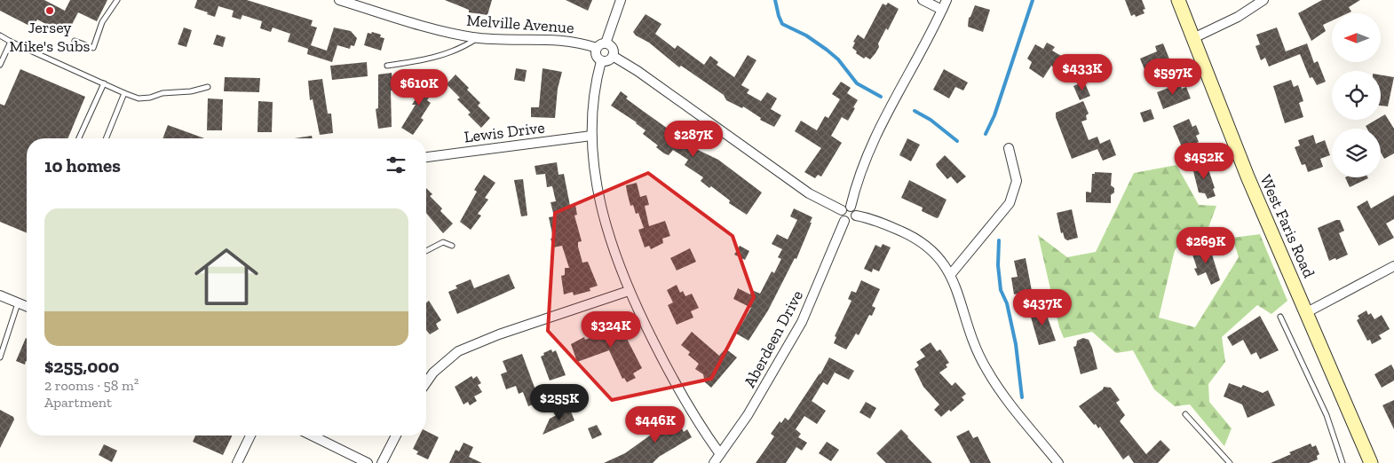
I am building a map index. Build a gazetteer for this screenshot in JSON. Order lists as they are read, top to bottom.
{
  "streets": {
    "main road": ["West Faris Road"],
    "street": ["Melville Avenue", "Lewis Drive", "Aberdeen Drive"]
  },
  "places": ["Jersey Mike's Subs"],
  "north": "left",
  "page": {
    "price": [
      "$433K",
      "$597K",
      "$610K",
      "$287K",
      "$452K",
      "$269K",
      "$437K",
      "$324K",
      "$255K",
      "$446K"
    ],
    "heading": "10 homes",
    "list": [
      {
        "name": "$255,000",
        "note": "2 rooms · 58 m² · Apartment"
      }
    ]
  }
}
